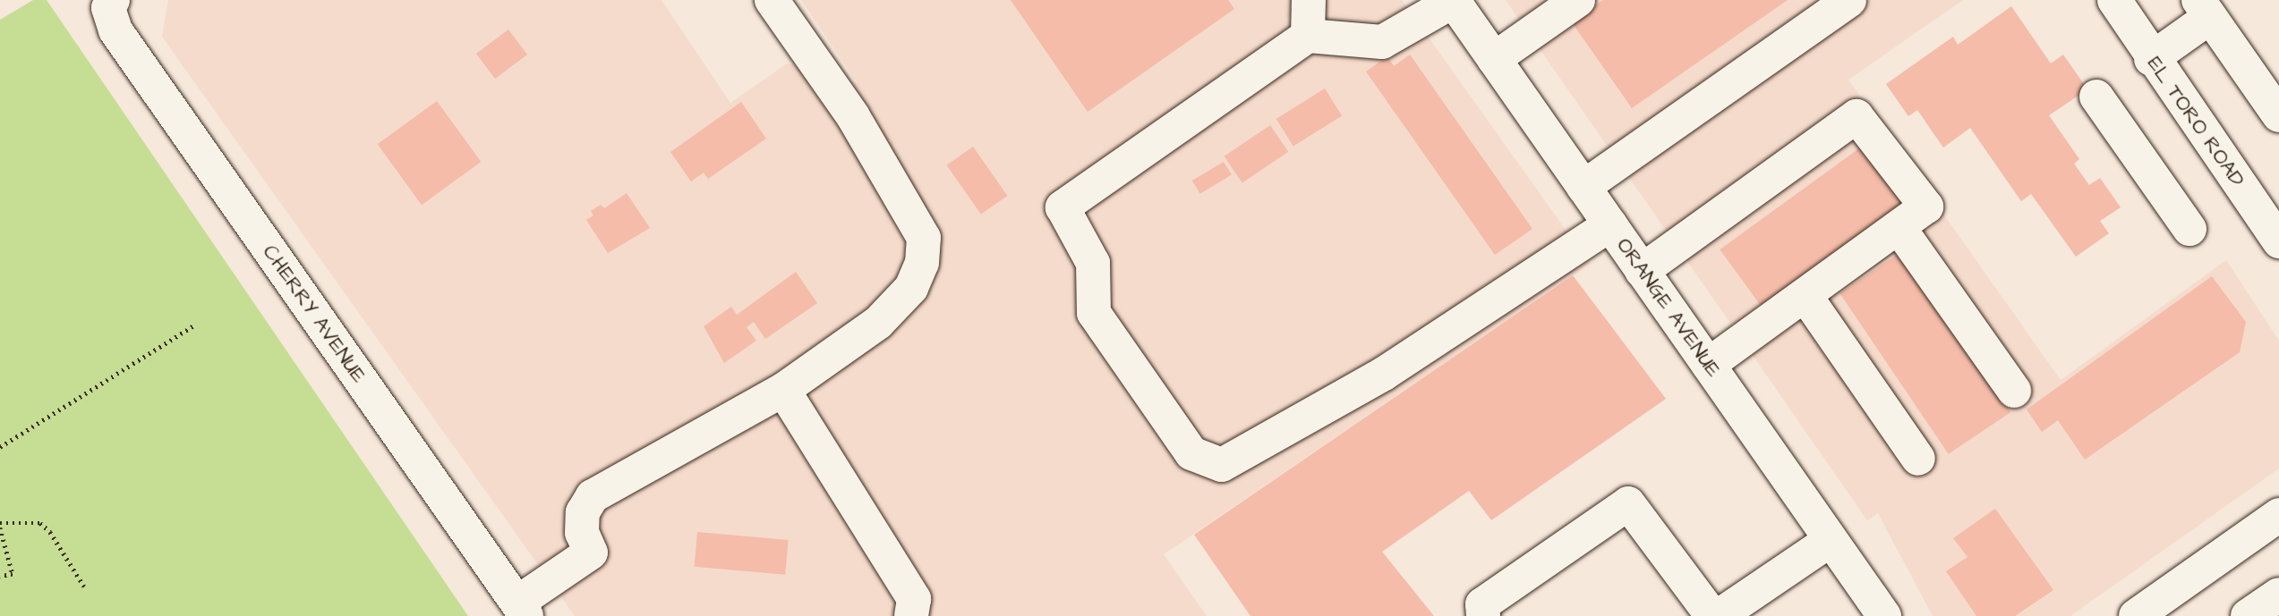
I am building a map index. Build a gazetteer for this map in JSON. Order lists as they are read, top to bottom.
{
  "streets": {
    "street": ["EL TORO ROAD", "ORANGE AVENUE", "CHERRY AVENUE"]
  }
}
